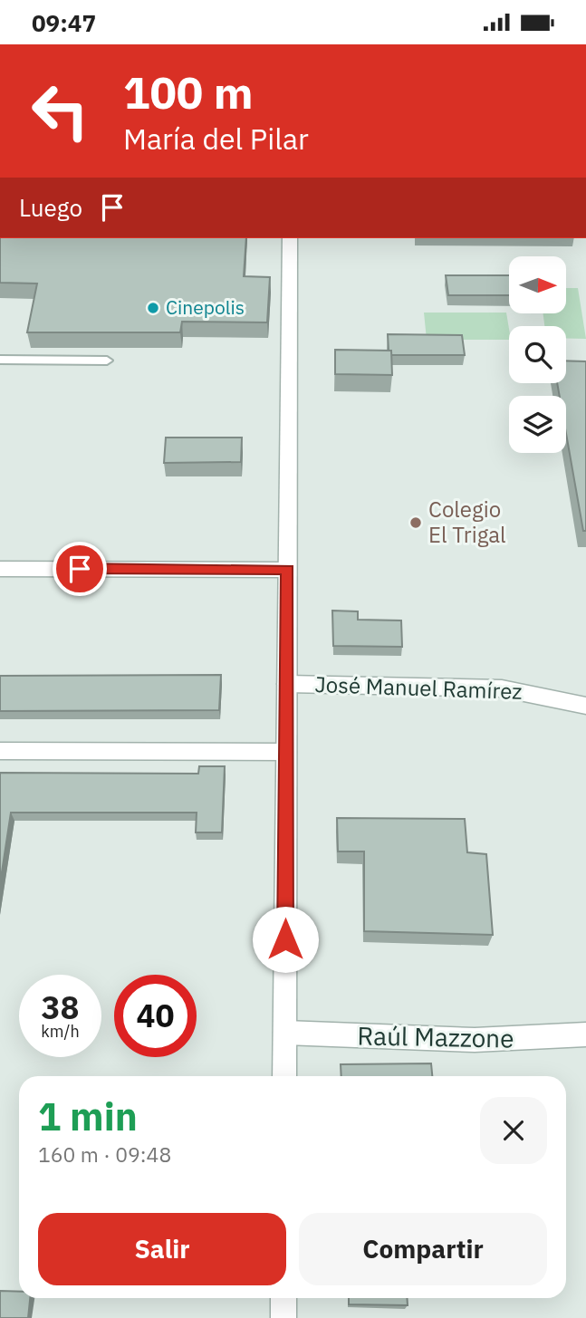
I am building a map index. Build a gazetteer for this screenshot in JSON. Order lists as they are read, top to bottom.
{
  "streets": {
    "street": ["José Manuel Ramírez", "Raúl Mazzone"]
  },
  "places": ["Cinepolis", "Colegio El Trigal"],
  "north": "right",
  "page": {
    "status": "09:47",
    "turn": ["100 m", "María del Pilar"],
    "then": "Luego",
    "speed": "38 km/h",
    "limit": "40",
    "heading": ["1 min", "160 m · 09:48"],
    "buttons": ["Salir", "Compartir"]
  }
}
